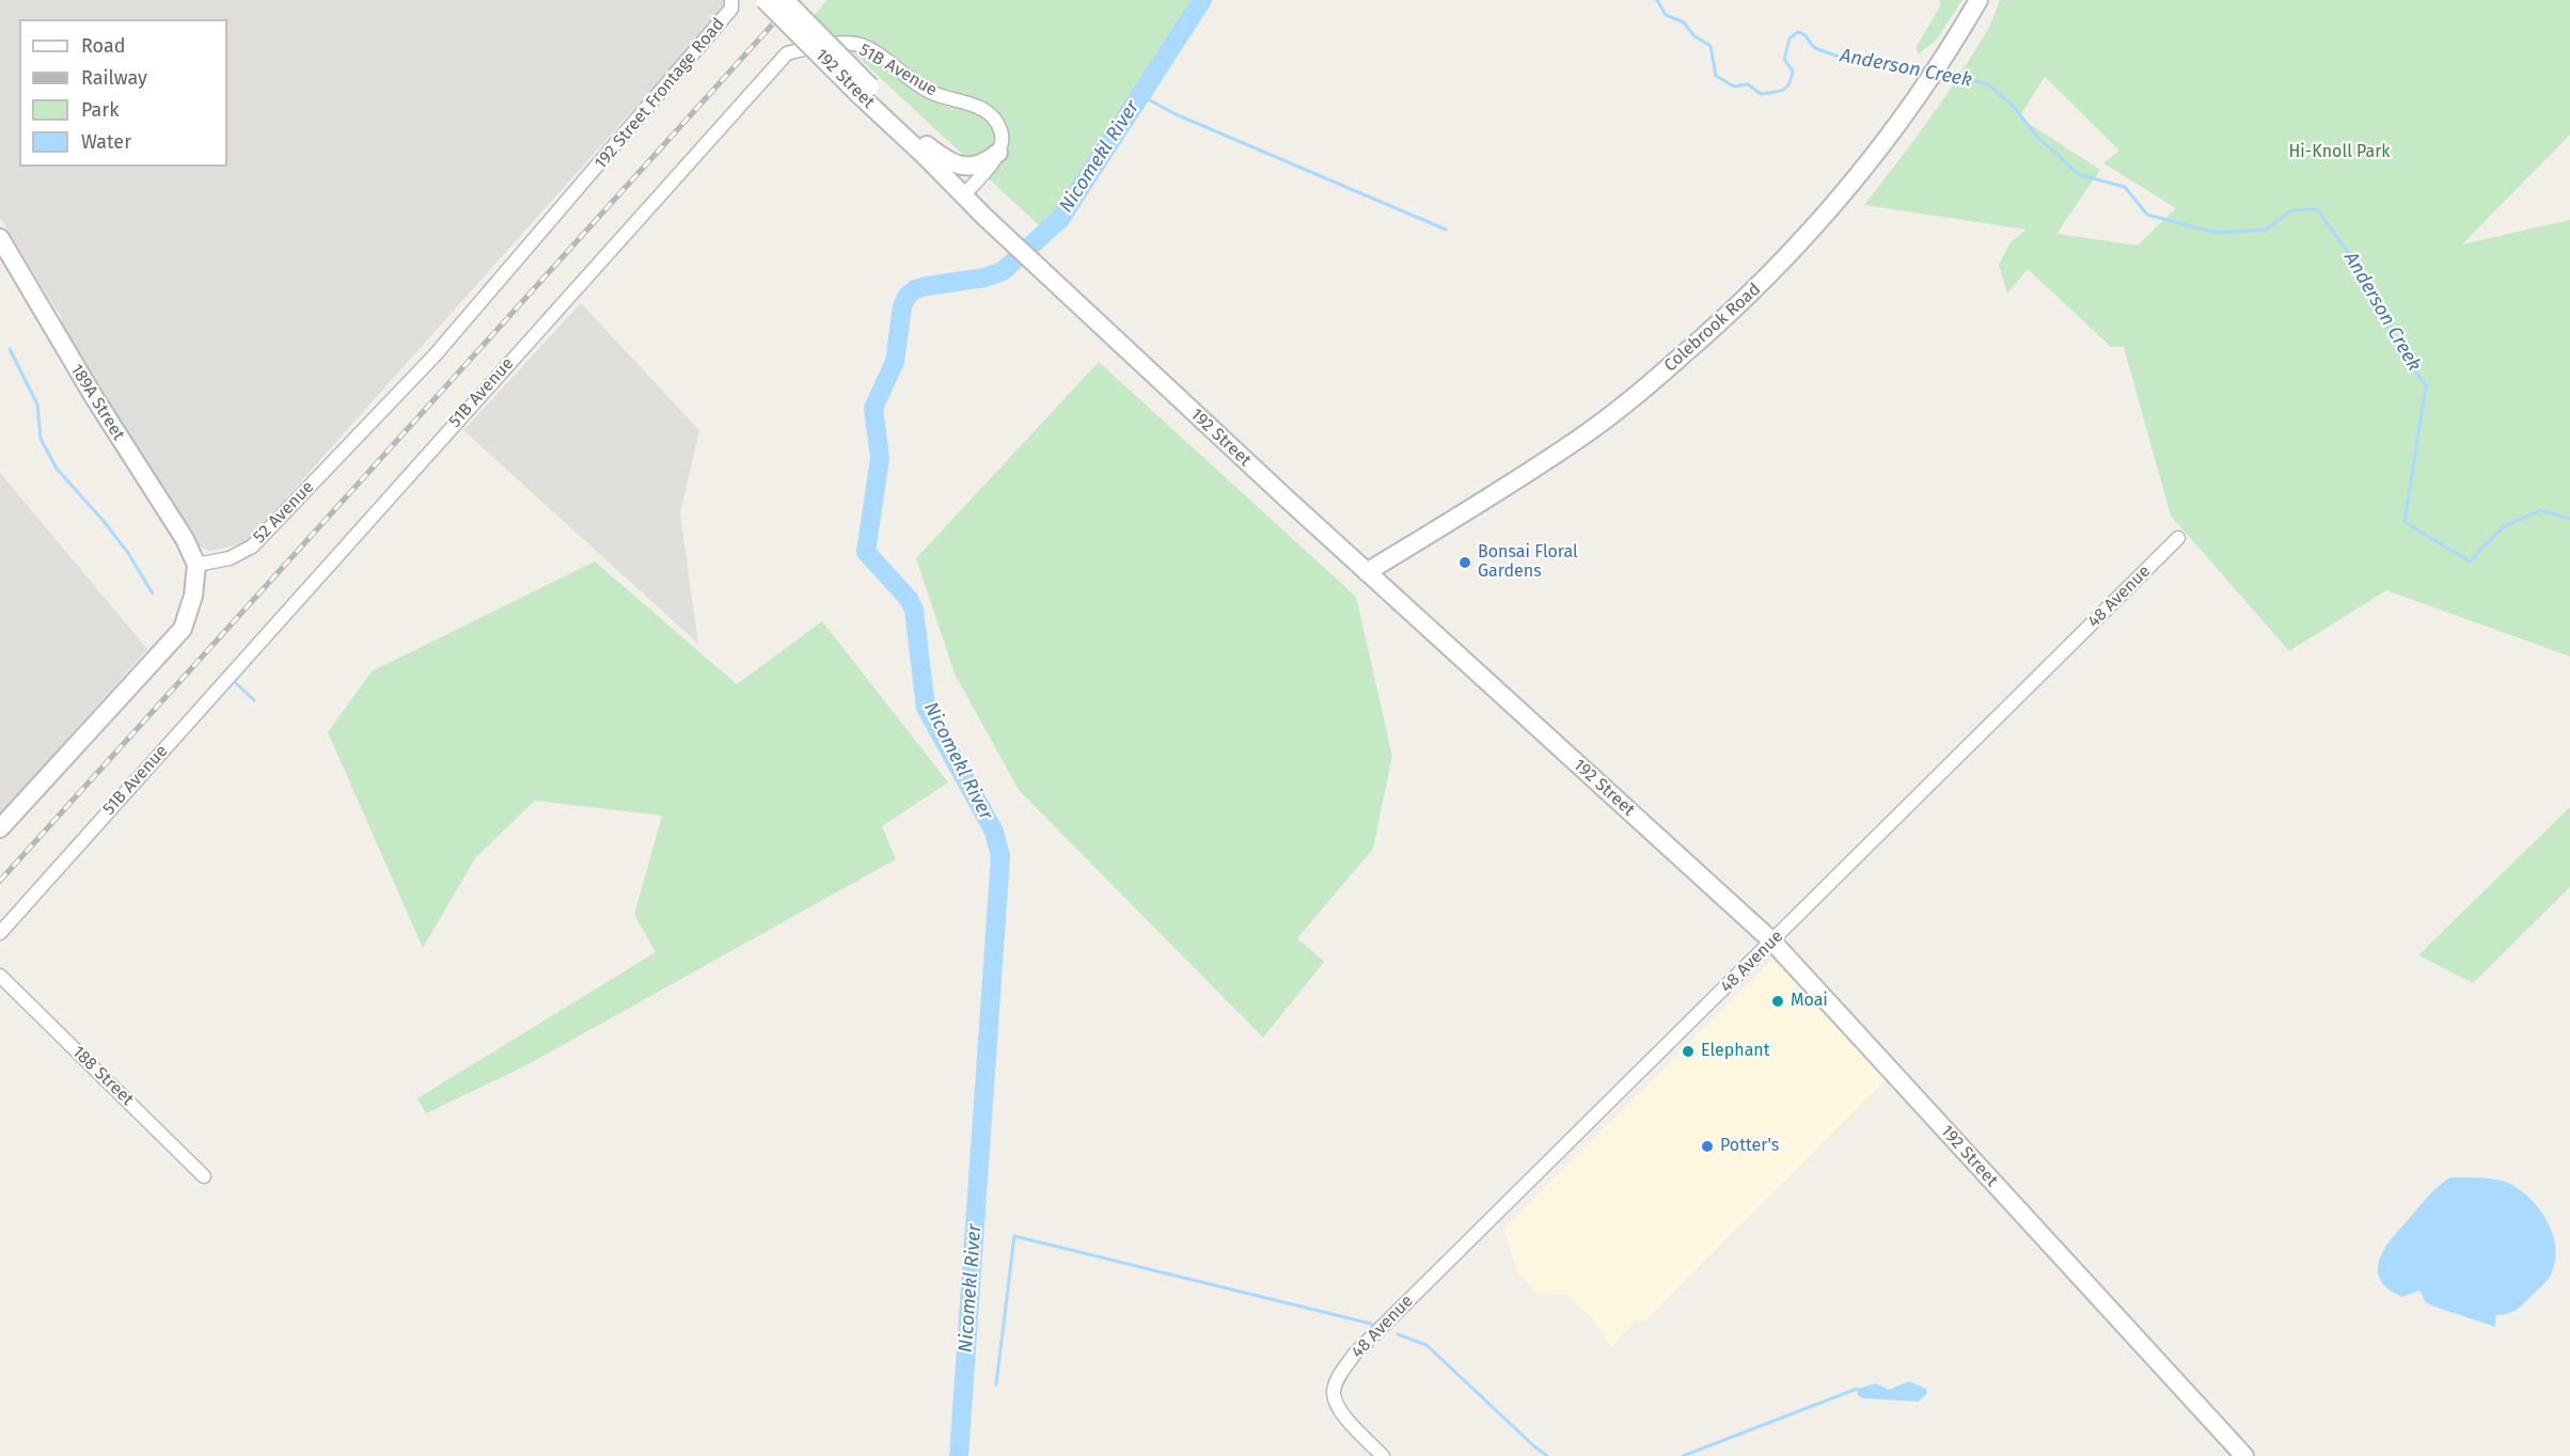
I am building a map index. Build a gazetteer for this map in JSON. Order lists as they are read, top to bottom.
{
  "streets": {
    "main road": ["192 Street", "Colebrook Road", "189A Street"],
    "street": [
      "51B Avenue",
      "192 Street Frontage Road",
      "52 Avenue",
      "48 Avenue",
      "188 Street"
    ]
  },
  "crossings": [
    ["192 Street", "Colebrook Road"],
    ["192 Street", "48 Avenue"],
    ["192 Street Frontage Road", "52 Avenue"],
    ["189A Street", "52 Avenue"]
  ],
  "water": ["Anderson Creek", "Nicomekl River"],
  "parks": ["Hi-Knoll Park"],
  "places": [
    "Bonsai Floral Gardens",
    "Moai",
    "Elephant",
    "Potter's"
  ],
  "legend": [
    "Road",
    "Railway",
    "Park",
    "Water"
  ]
}
